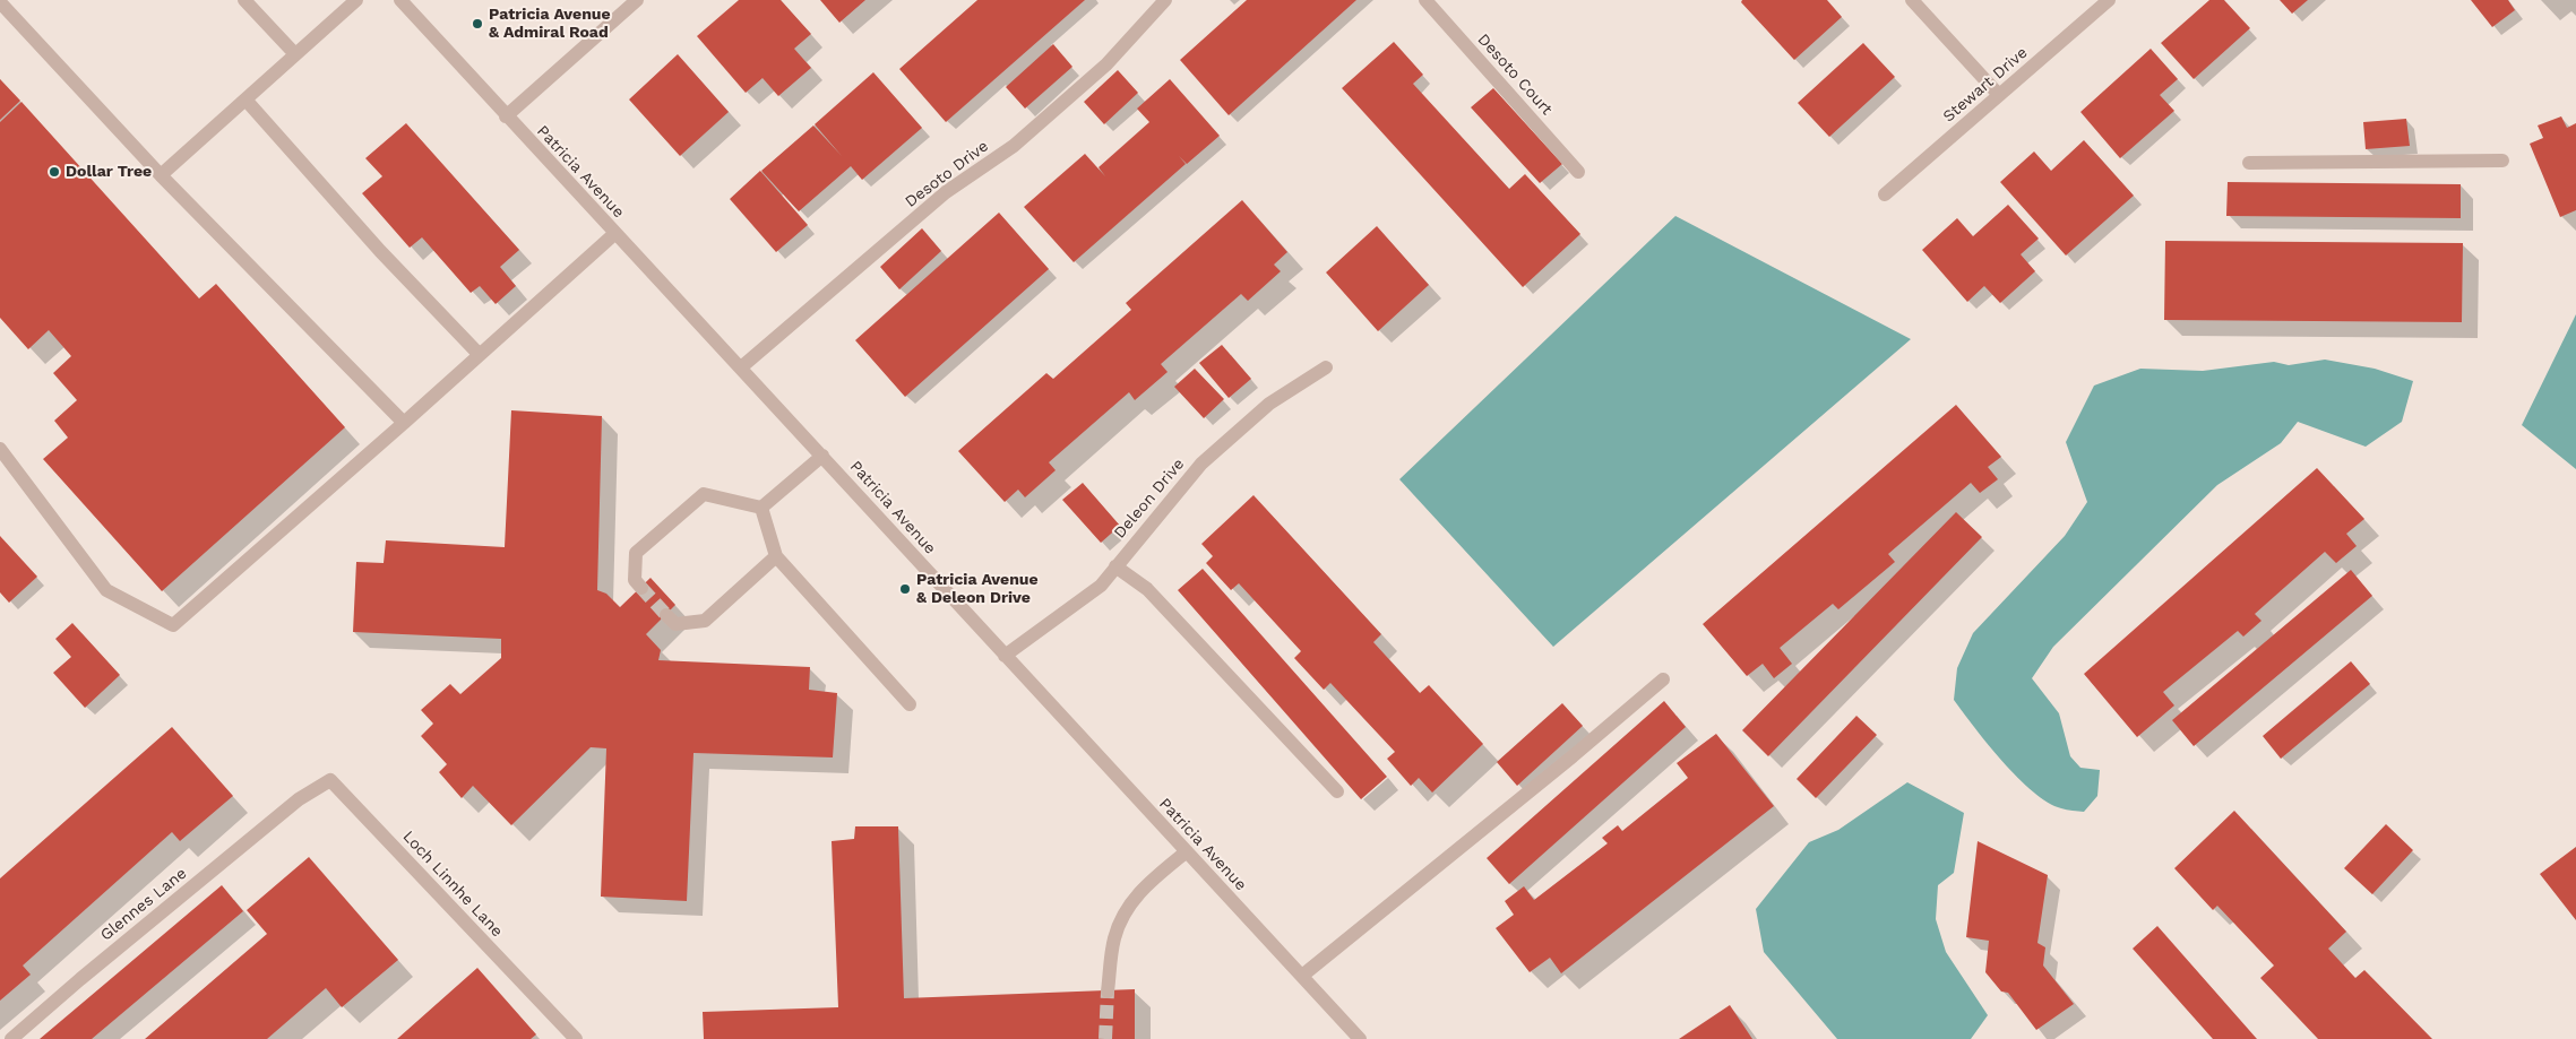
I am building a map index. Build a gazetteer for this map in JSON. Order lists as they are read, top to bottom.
{
  "streets": {
    "street": [
      "Desoto Court",
      "Stewart Drive",
      "Patricia Avenue",
      "Desoto Drive",
      "Deleon Drive",
      "Loch Linnhe Lane",
      "Glennes Lane"
    ]
  },
  "crossings": [
    ["Patricia Avenue", "Desoto Drive"],
    ["Patricia Avenue", "Deleon Drive"],
    ["Loch Linnhe Lane", "Glennes Lane"]
  ],
  "places": ["Patricia Avenue & Admiral Road", "Dollar Tree", "Patricia Avenue & Deleon Drive"]
}
